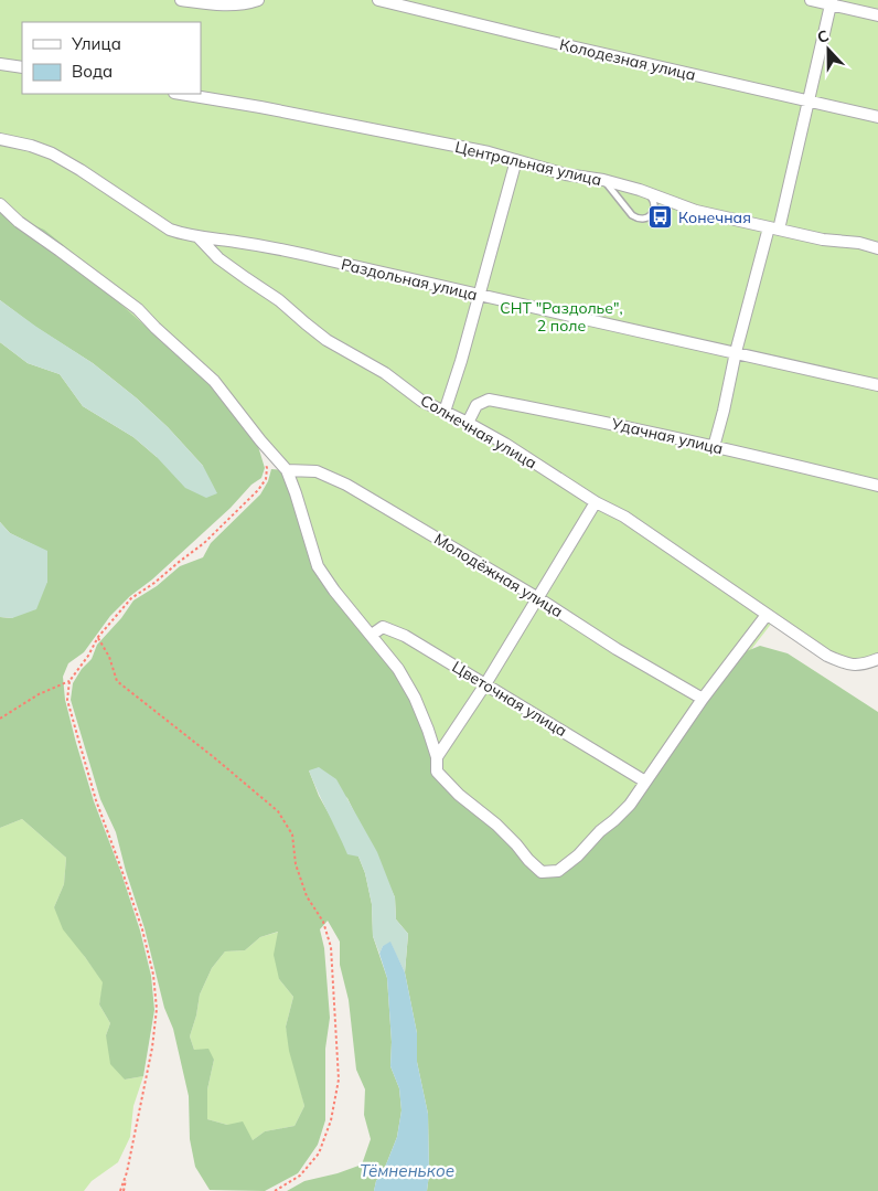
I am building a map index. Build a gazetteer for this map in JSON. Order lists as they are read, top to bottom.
{
  "streets": {
    "street": [
      "Колодезная улица",
      "Центральная улица",
      "Раздольная улица",
      "Солнечная улица",
      "Удачная улица",
      "Молодёжная улица",
      "Цветочная улица"
    ]
  },
  "crossings": [
    ["Раздольная улица", "Солнечная улица"],
    ["Солнечная улица", "Удачная улица"]
  ],
  "water": ["Тёмненькое"],
  "parks": ["СНТ \"Раздолье\", 2 поле"],
  "places": {
    "bus stop": ["Конечная"]
  },
  "legend": ["Улица", "Вода"],
  "north": "top"
}
